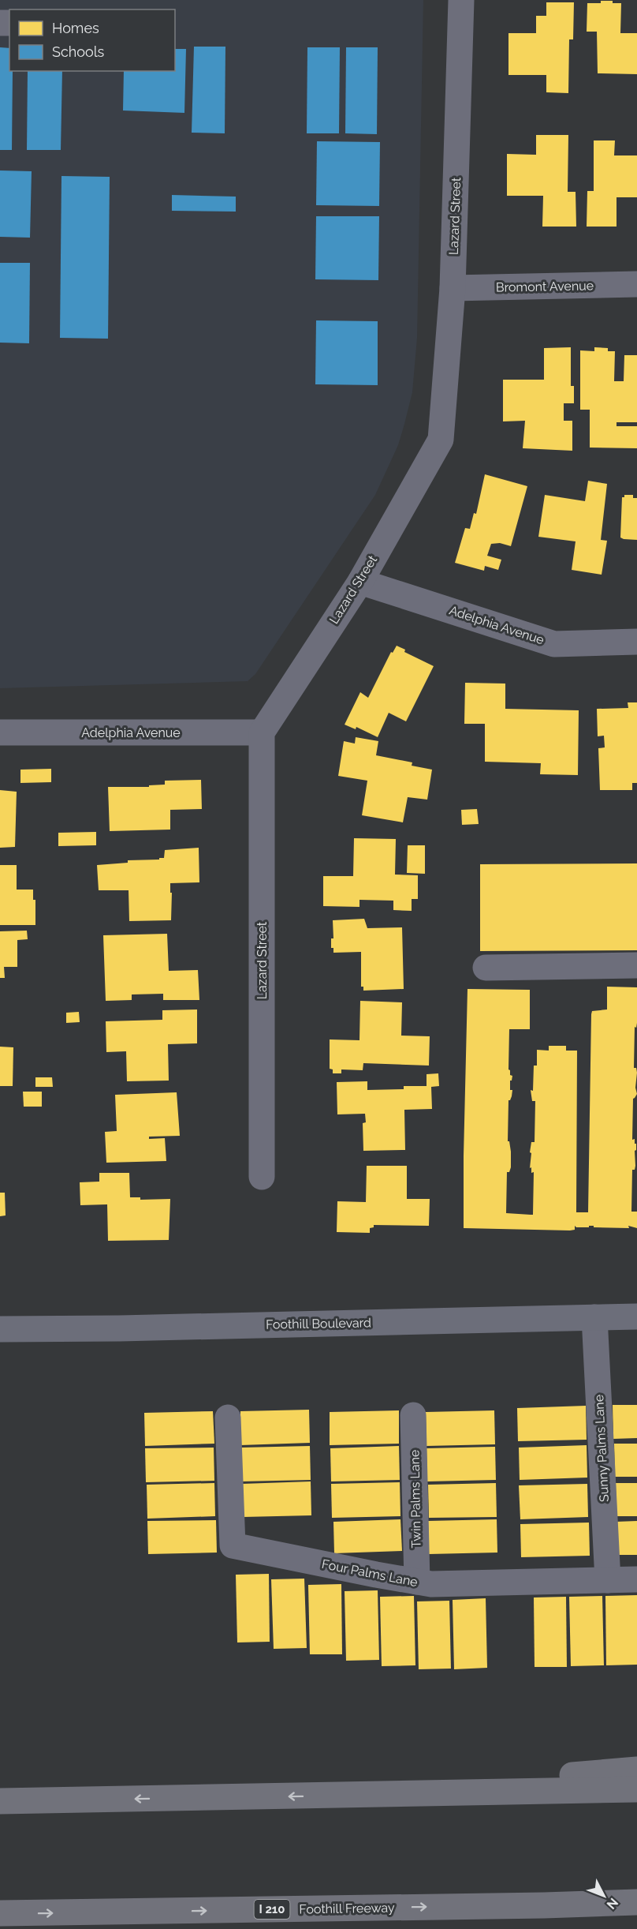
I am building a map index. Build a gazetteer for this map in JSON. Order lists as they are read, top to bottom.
{
  "streets": {
    "highway": ["Foothill Freeway", "I 210"],
    "main road": ["Foothill Boulevard"],
    "street": [
      "Lazard Street",
      "Bromont Avenue",
      "Adelphia Avenue",
      "Sunny Palms Lane",
      "Twin Palms Lane",
      "Four Palms Lane"
    ]
  },
  "crossings": [
    ["Lazard Street", "Bromont Avenue"],
    ["Lazard Street", "Adelphia Avenue"],
    ["Foothill Boulevard", "Sunny Palms Lane"],
    ["Sunny Palms Lane", "Four Palms Lane"],
    ["Twin Palms Lane", "Four Palms Lane"]
  ],
  "legend": ["Homes", "Schools"],
  "north": "bottom right"
}
